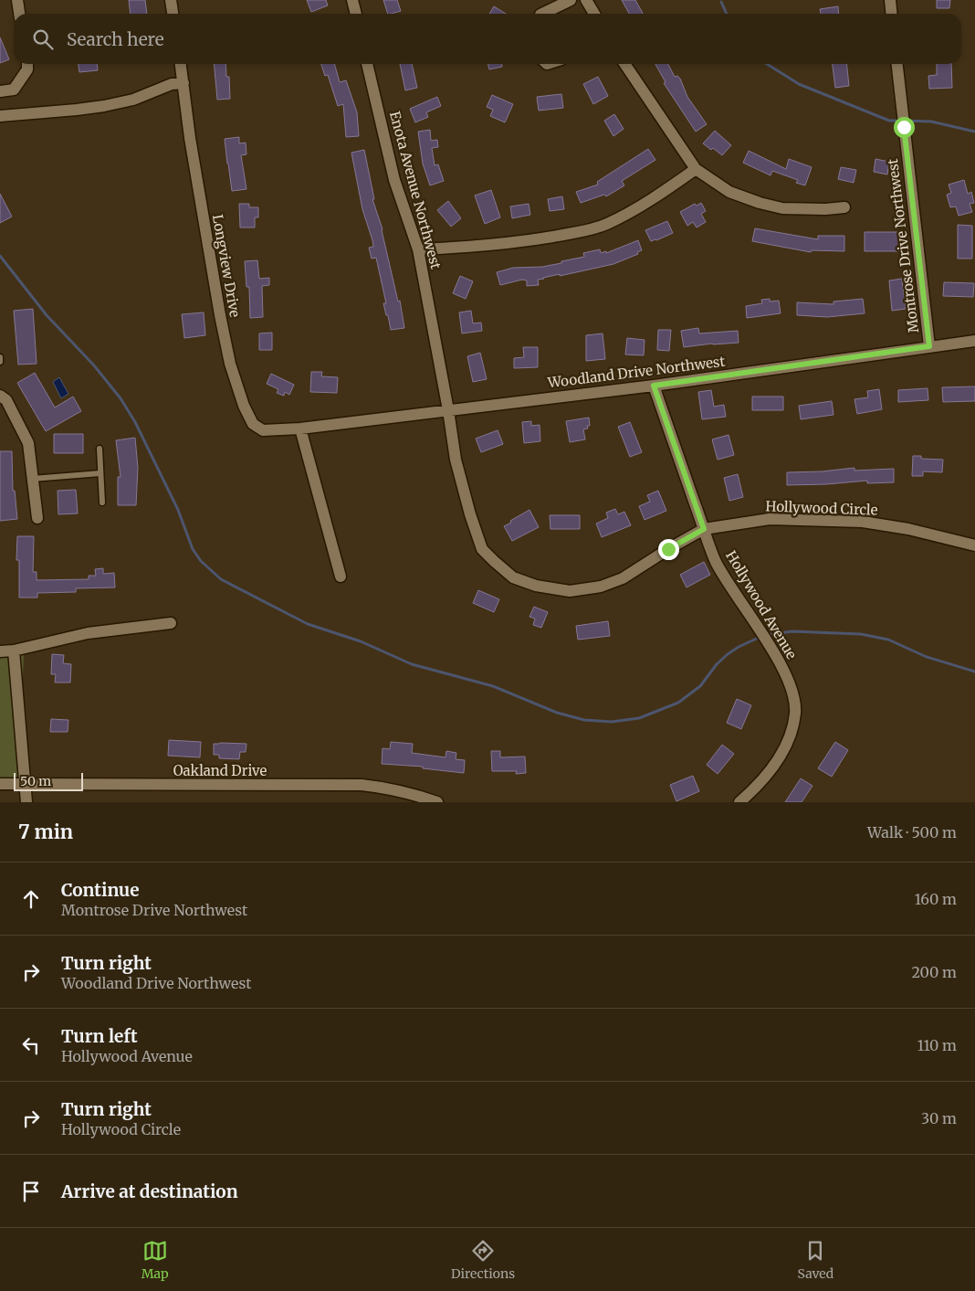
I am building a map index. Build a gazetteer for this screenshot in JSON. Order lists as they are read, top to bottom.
{
  "streets": {
    "street": [
      "Enota Avenue Northwest",
      "Montrose Drive Northwest",
      "Longview Drive",
      "Woodland Drive Northwest",
      "Hollywood Circle",
      "Hollywood Avenue",
      "Oakland Drive"
    ]
  },
  "crossings": [
    ["Enota Avenue Northwest", "Woodland Drive Northwest"],
    ["Enota Avenue Northwest", "Hollywood Circle"],
    ["Montrose Drive Northwest", "Woodland Drive Northwest"],
    ["Longview Drive", "Woodland Drive Northwest"],
    ["Woodland Drive Northwest", "Hollywood Circle"],
    ["Woodland Drive Northwest", "Hollywood Avenue"],
    ["Hollywood Circle", "Hollywood Avenue"]
  ],
  "scale_bar": "50 m",
  "page": {
    "search": "Search here",
    "scale": "50 m",
    "heading": ["7 min", "Walk · 500 m"],
    "list": [
      ["Continue", "Montrose Drive Northwest", "160 m"],
      ["Turn right", "Woodland Drive Northwest", "200 m"],
      ["Turn left", "Hollywood Avenue", "110 m"],
      ["Turn right", "Hollywood Circle", "30 m"],
      "Arrive at destination"
    ],
    "nav": ["Map", "Directions", "Saved"]
  }
}
